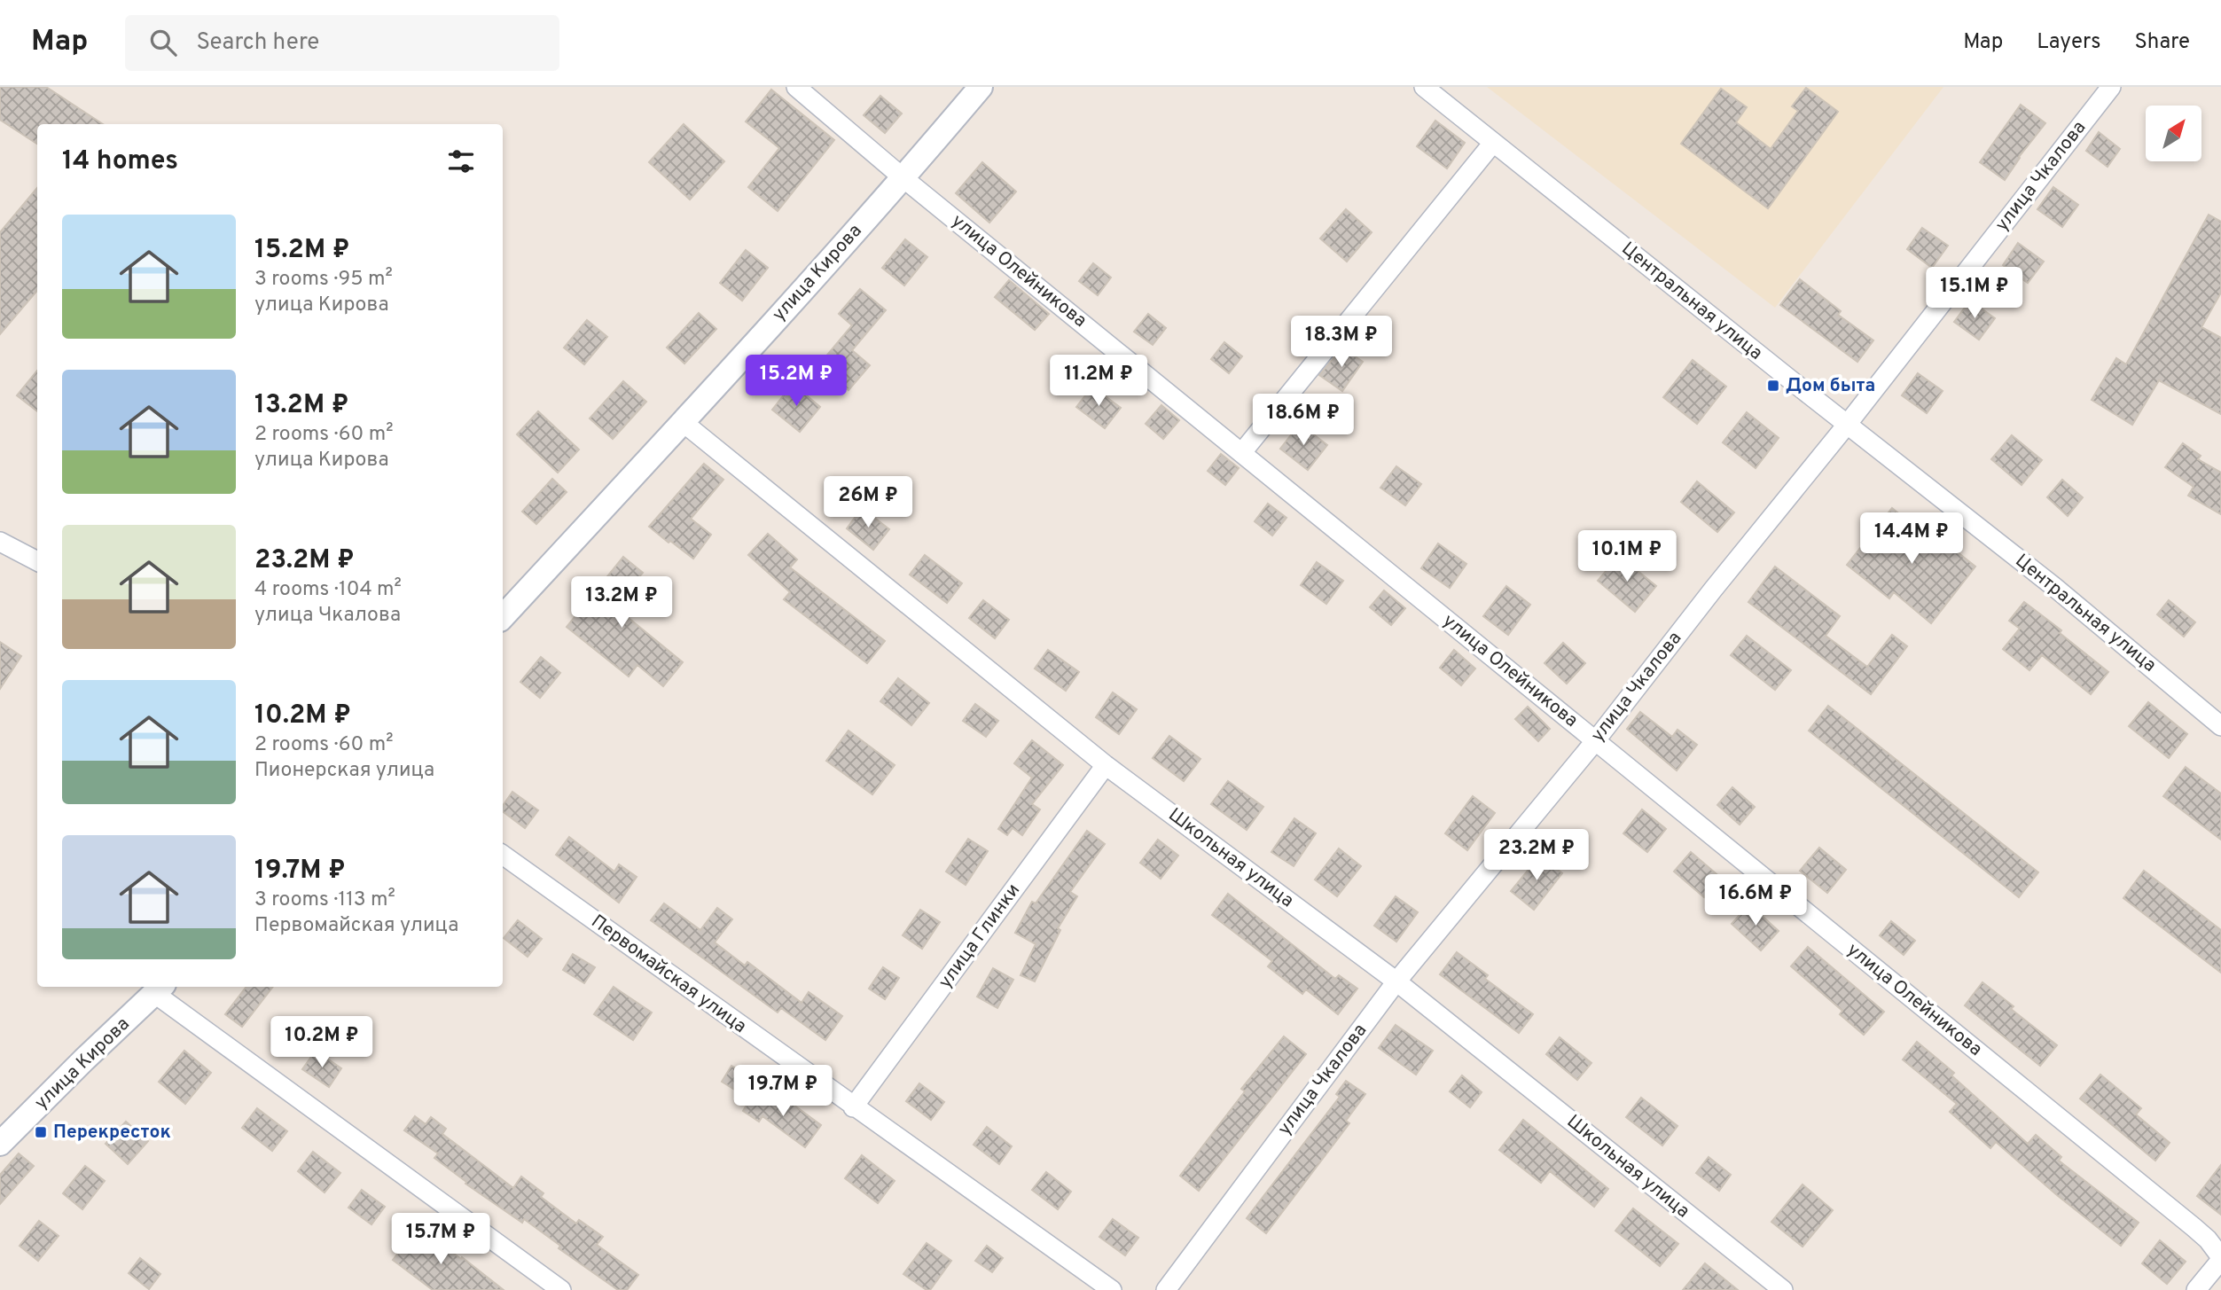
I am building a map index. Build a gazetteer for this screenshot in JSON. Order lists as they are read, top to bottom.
{
  "streets": {
    "street": [
      "улица Чкалова",
      "улица Олейникова",
      "улица Кирова",
      "Центральная улица",
      "Школьная улица",
      "улица Глинки",
      "Первомайская улица"
    ]
  },
  "crossings": [
    ["улица Чкалова", "улица Олейникова"],
    ["улица Чкалова", "Центральная улица"],
    ["улица Чкалова", "Школьная улица"],
    ["улица Олейникова", "улица Кирова"],
    ["улица Кирова", "Школьная улица"],
    ["Школьная улица", "улица Глинки"],
    ["улица Глинки", "Первомайская улица"]
  ],
  "places": {
    "transit": ["Дом быта", "Перекресток"]
  },
  "north": "top right",
  "page": {
    "header": "Map",
    "search": "Search here",
    "nav": ["Map", "Layers", "Share"],
    "heading": "14 homes",
    "list": [
      {
        "name": "15.2M ₽",
        "note": "3 rooms · 95 m² · улица Кирова"
      },
      {
        "name": "13.2M ₽",
        "note": "2 rooms · 60 m² · улица Кирова"
      },
      {
        "name": "23.2M ₽",
        "note": "4 rooms · 104 m² · улица Чкалова"
      },
      {
        "name": "10.2M ₽",
        "note": "2 rooms · 60 m² · Пионерская улица"
      },
      {
        "name": "19.7M ₽",
        "note": "3 rooms · 113 m² · Первомайская улица"
      }
    ],
    "price": [
      "15.1M ₽",
      "18.3M ₽",
      "15.2M ₽",
      "11.2M ₽",
      "18.6M ₽",
      "26M ₽",
      "14.4M ₽",
      "10.1M ₽",
      "13.2M ₽",
      "23.2M ₽",
      "16.6M ₽",
      "10.2M ₽",
      "19.7M ₽",
      "15.7M ₽"
    ]
  }
}
